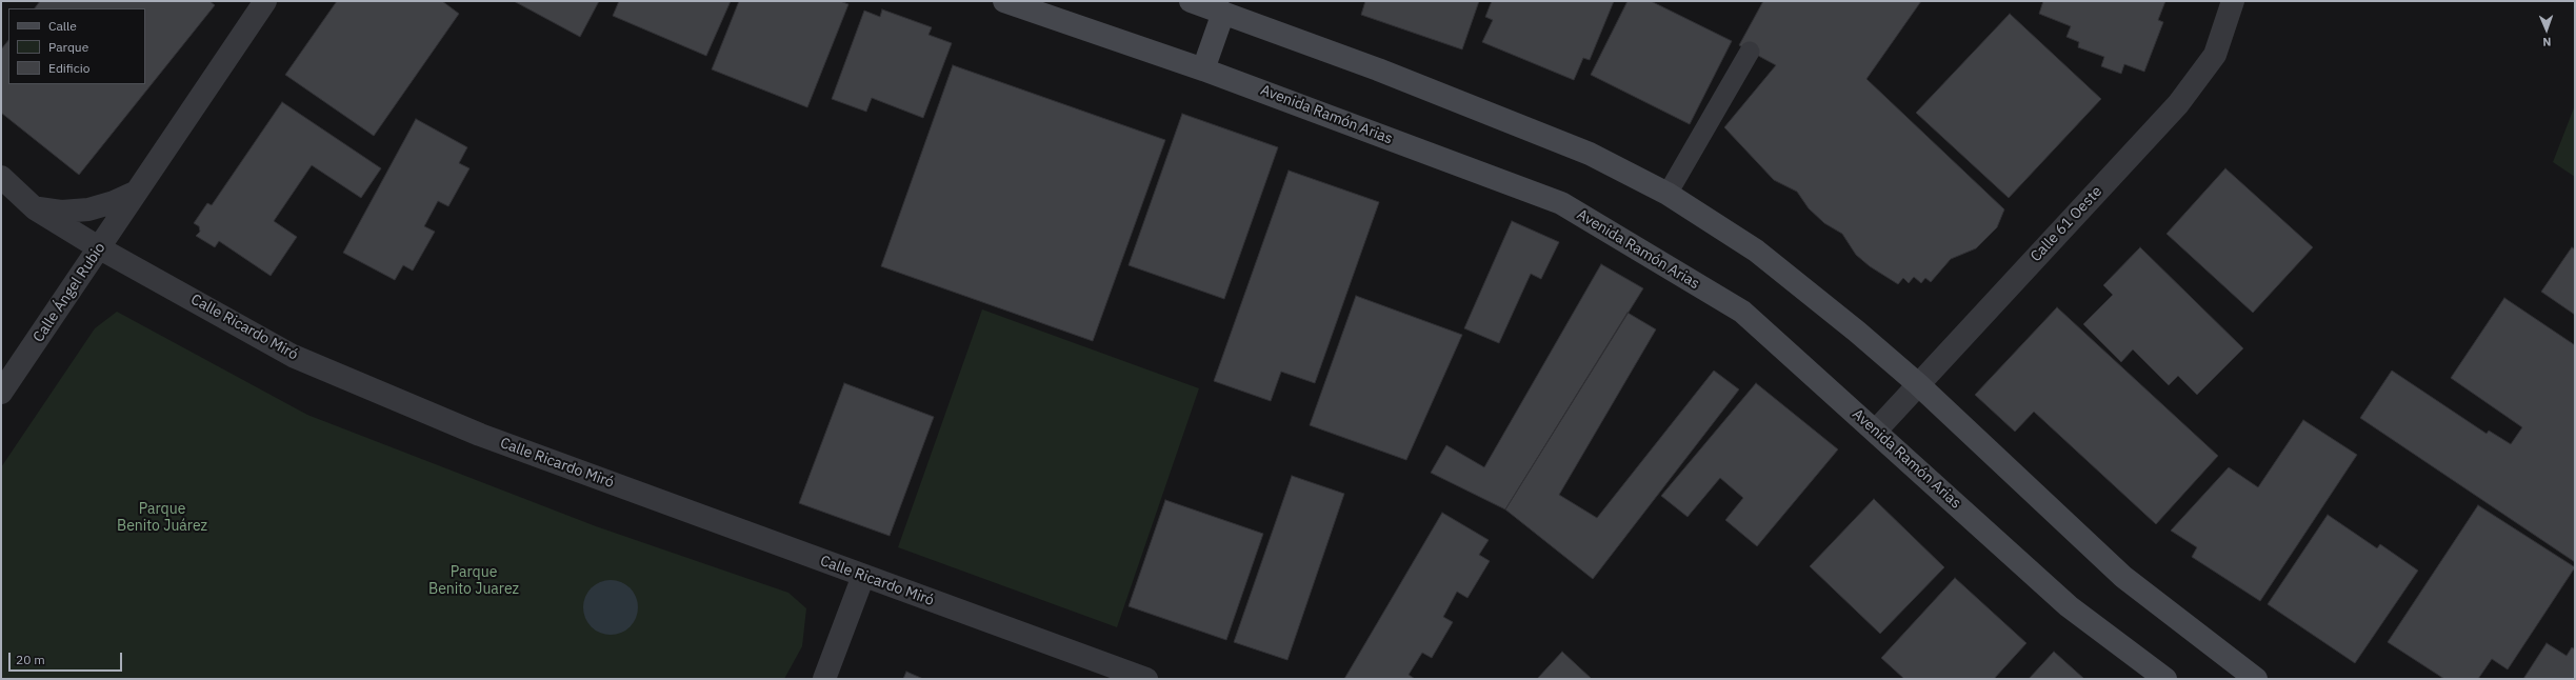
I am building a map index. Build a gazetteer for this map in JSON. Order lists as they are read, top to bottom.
{
  "streets": {
    "main road": ["Avenida Ramón Arias"],
    "street": ["Calle 61 Oeste", "Calle Ángel Rubio", "Calle Ricardo Miró"]
  },
  "crossings": [
    ["Avenida Ramón Arias", "Calle 61 Oeste"],
    ["Calle Ángel Rubio", "Calle Ricardo Miró"]
  ],
  "parks": ["Parque Benito Juárez", "Parque Benito Juarez"],
  "legend": ["Calle", "Parque", "Edificio"],
  "scale_bar": "20 m",
  "north": "bottom"
}
